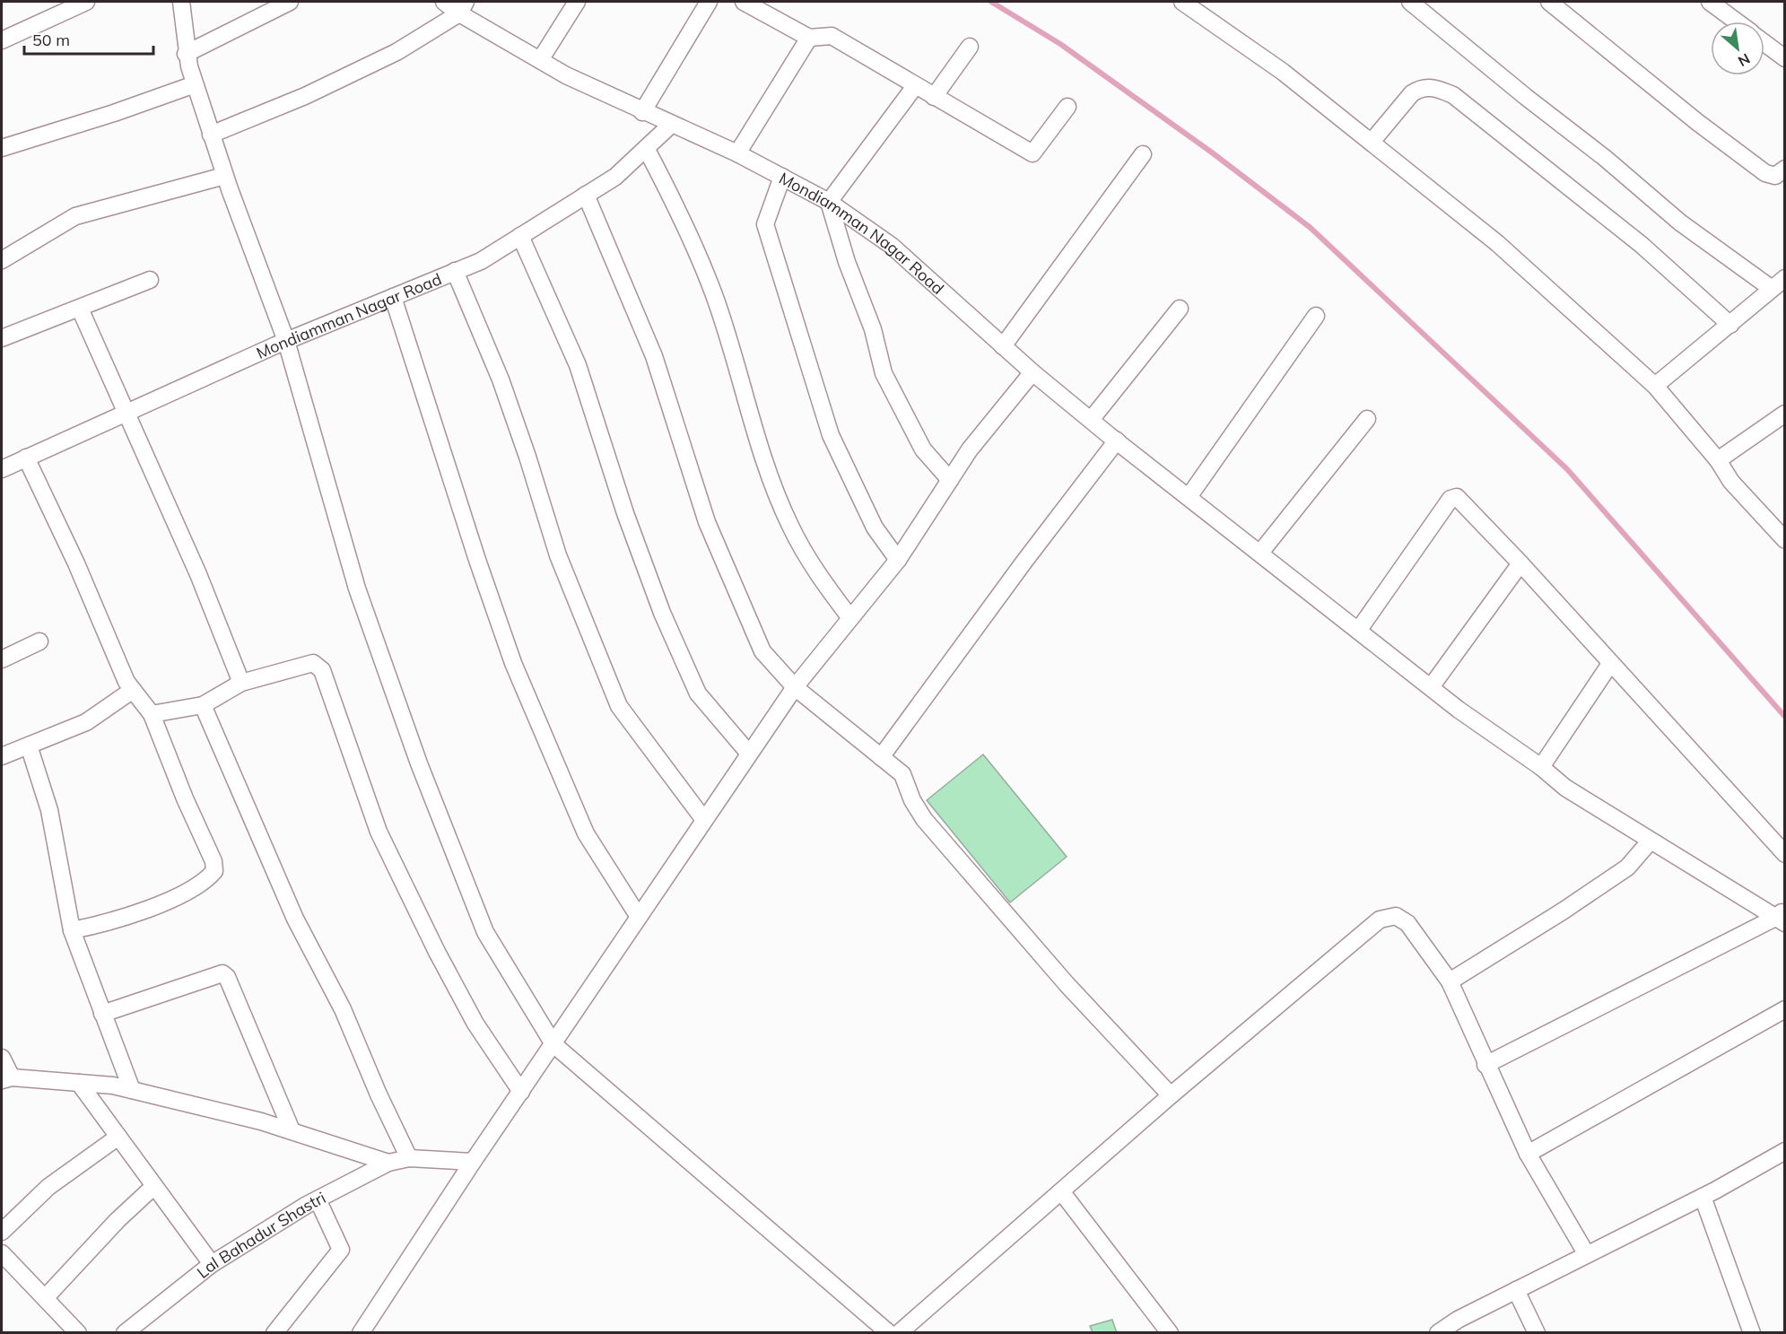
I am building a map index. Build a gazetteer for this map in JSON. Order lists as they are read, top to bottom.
{
  "streets": {
    "street": ["Mondiamman Nagar Road", "Lal Bahadur Shastri"]
  },
  "scale_bar": "50 m",
  "north": "bottom right"
}
